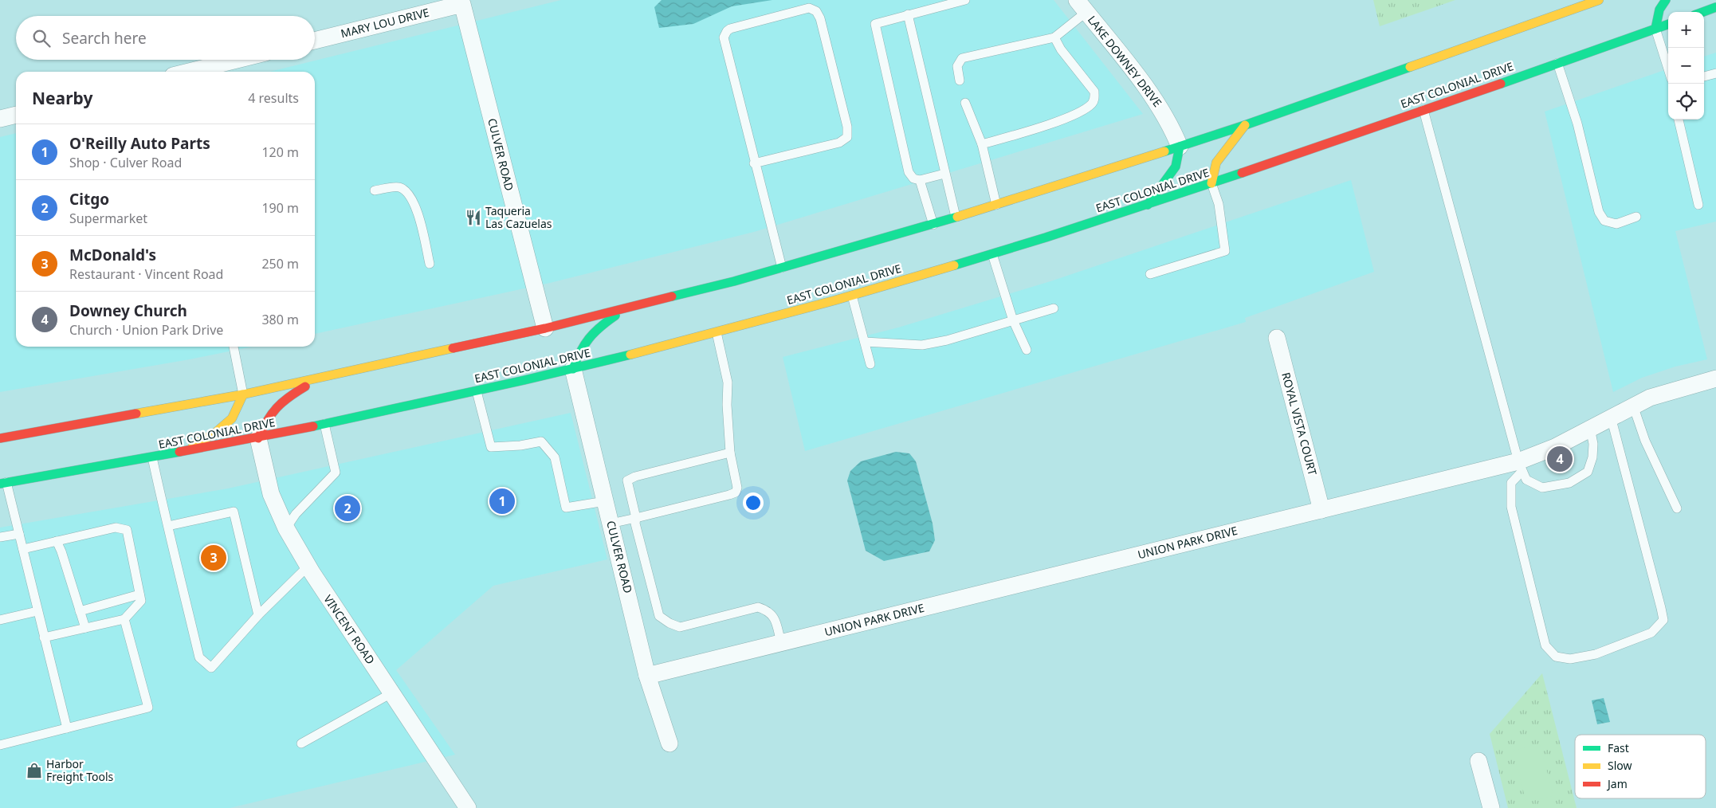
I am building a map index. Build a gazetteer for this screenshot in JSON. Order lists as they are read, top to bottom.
{
  "streets": {
    "highway": ["EAST COLONIAL DRIVE"],
    "street": [
      "MARY LOU DRIVE",
      "LAKE DOWNEY DRIVE",
      "CULVER ROAD",
      "ROYAL VISTA COURT",
      "UNION PARK DRIVE",
      "VINCENT ROAD"
    ]
  },
  "crossings": [
    ["MARY LOU DRIVE", "CULVER ROAD"],
    ["EAST COLONIAL DRIVE", "CULVER ROAD"],
    ["EAST COLONIAL DRIVE", "VINCENT ROAD"],
    ["CULVER ROAD", "UNION PARK DRIVE"],
    ["ROYAL VISTA COURT", "UNION PARK DRIVE"]
  ],
  "places": {
    "restaurant": ["Taqueria Las Cazuelas"],
    "shop": ["Harbor Freight Tools"]
  },
  "legend": ["Fast", "Slow", "Jam"],
  "page": {
    "map_buttons": ["+", "−"],
    "search": "Search here",
    "heading": ["Nearby", "4 results"],
    "list": [
      {
        "mark": "1",
        "name": "O'Reilly Auto Parts",
        "note": "Shop · Culver Road",
        "value": "120 m"
      },
      {
        "mark": "2",
        "name": "Citgo",
        "note": "Supermarket",
        "value": "190 m"
      },
      {
        "mark": "3",
        "name": "McDonald's",
        "note": "Restaurant · Vincent Road",
        "value": "250 m"
      },
      {
        "mark": "4",
        "name": "Downey Church",
        "note": "Church · Union Park Drive",
        "value": "380 m"
      }
    ],
    "pins": [
      "4",
      "1",
      "2",
      "3"
    ]
  }
}
